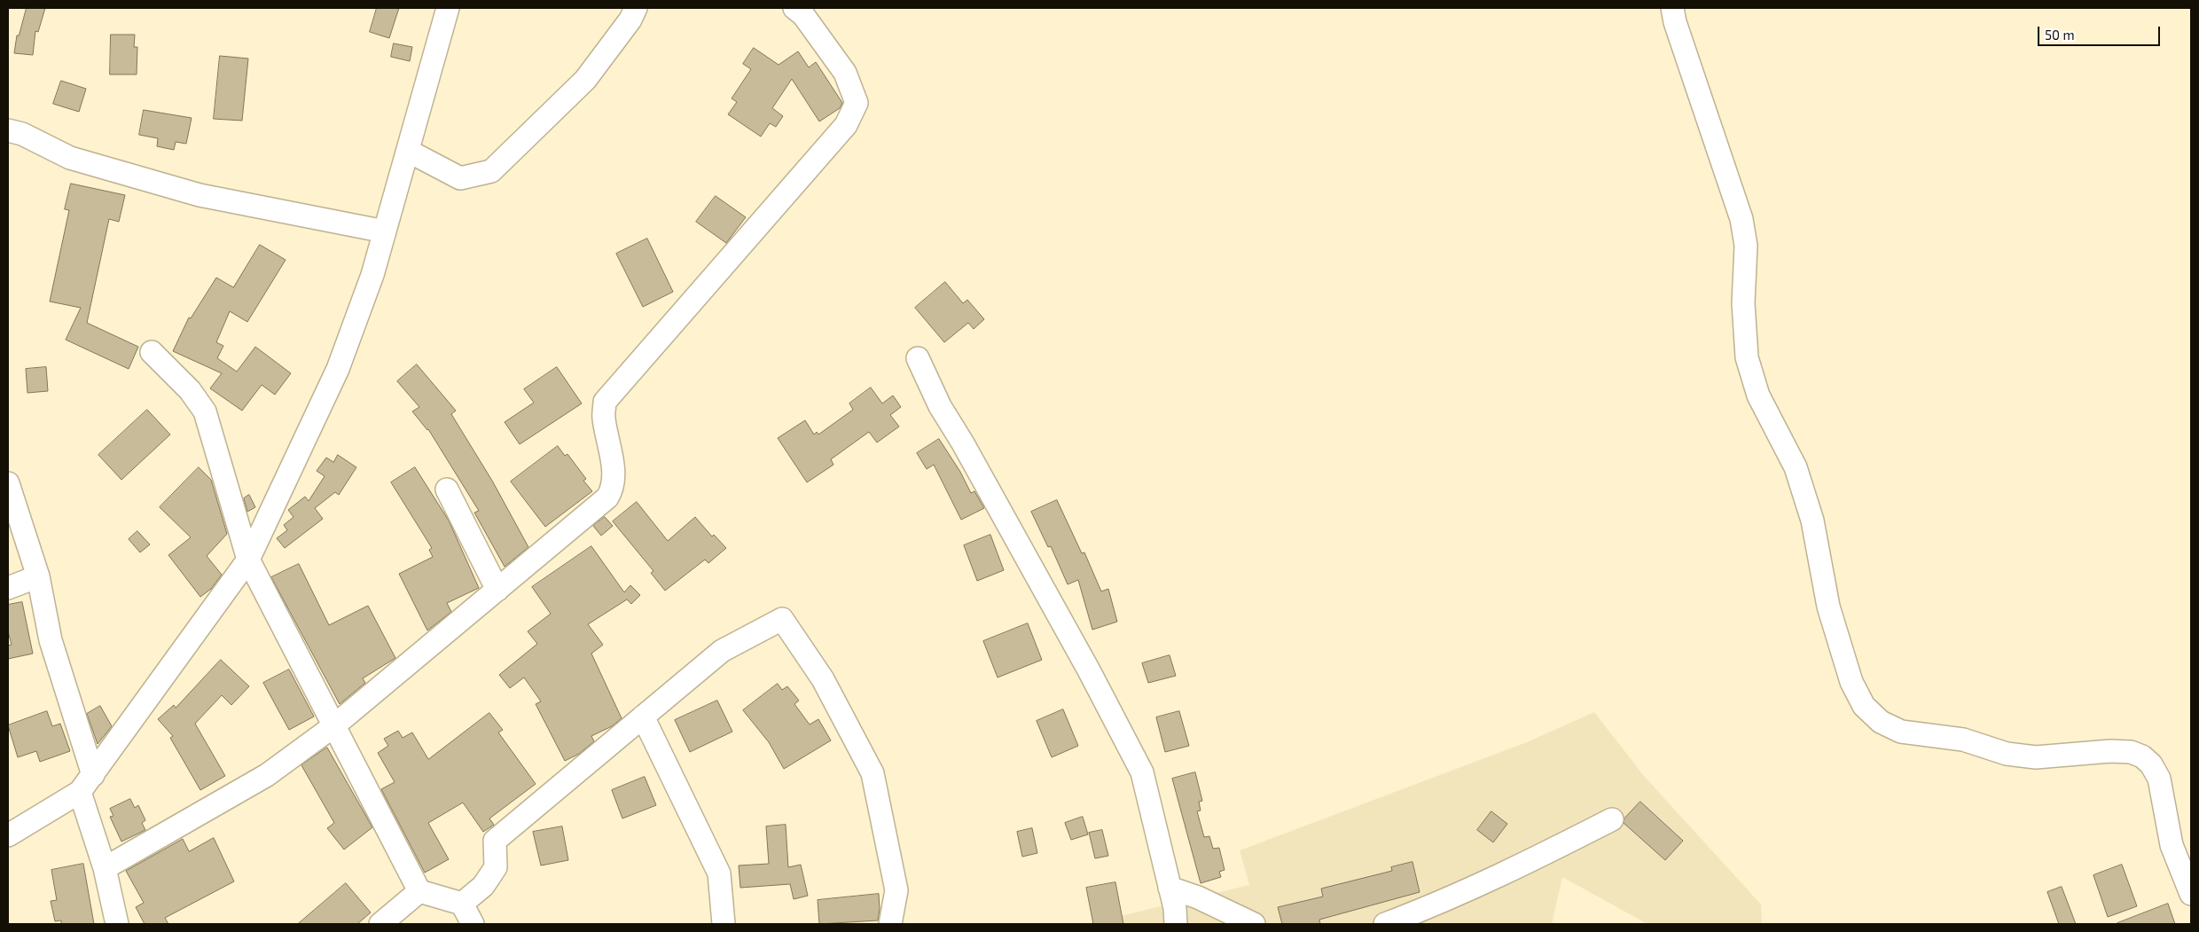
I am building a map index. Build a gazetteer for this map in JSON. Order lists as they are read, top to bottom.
{
  "scale_bar": "50 m"
}
